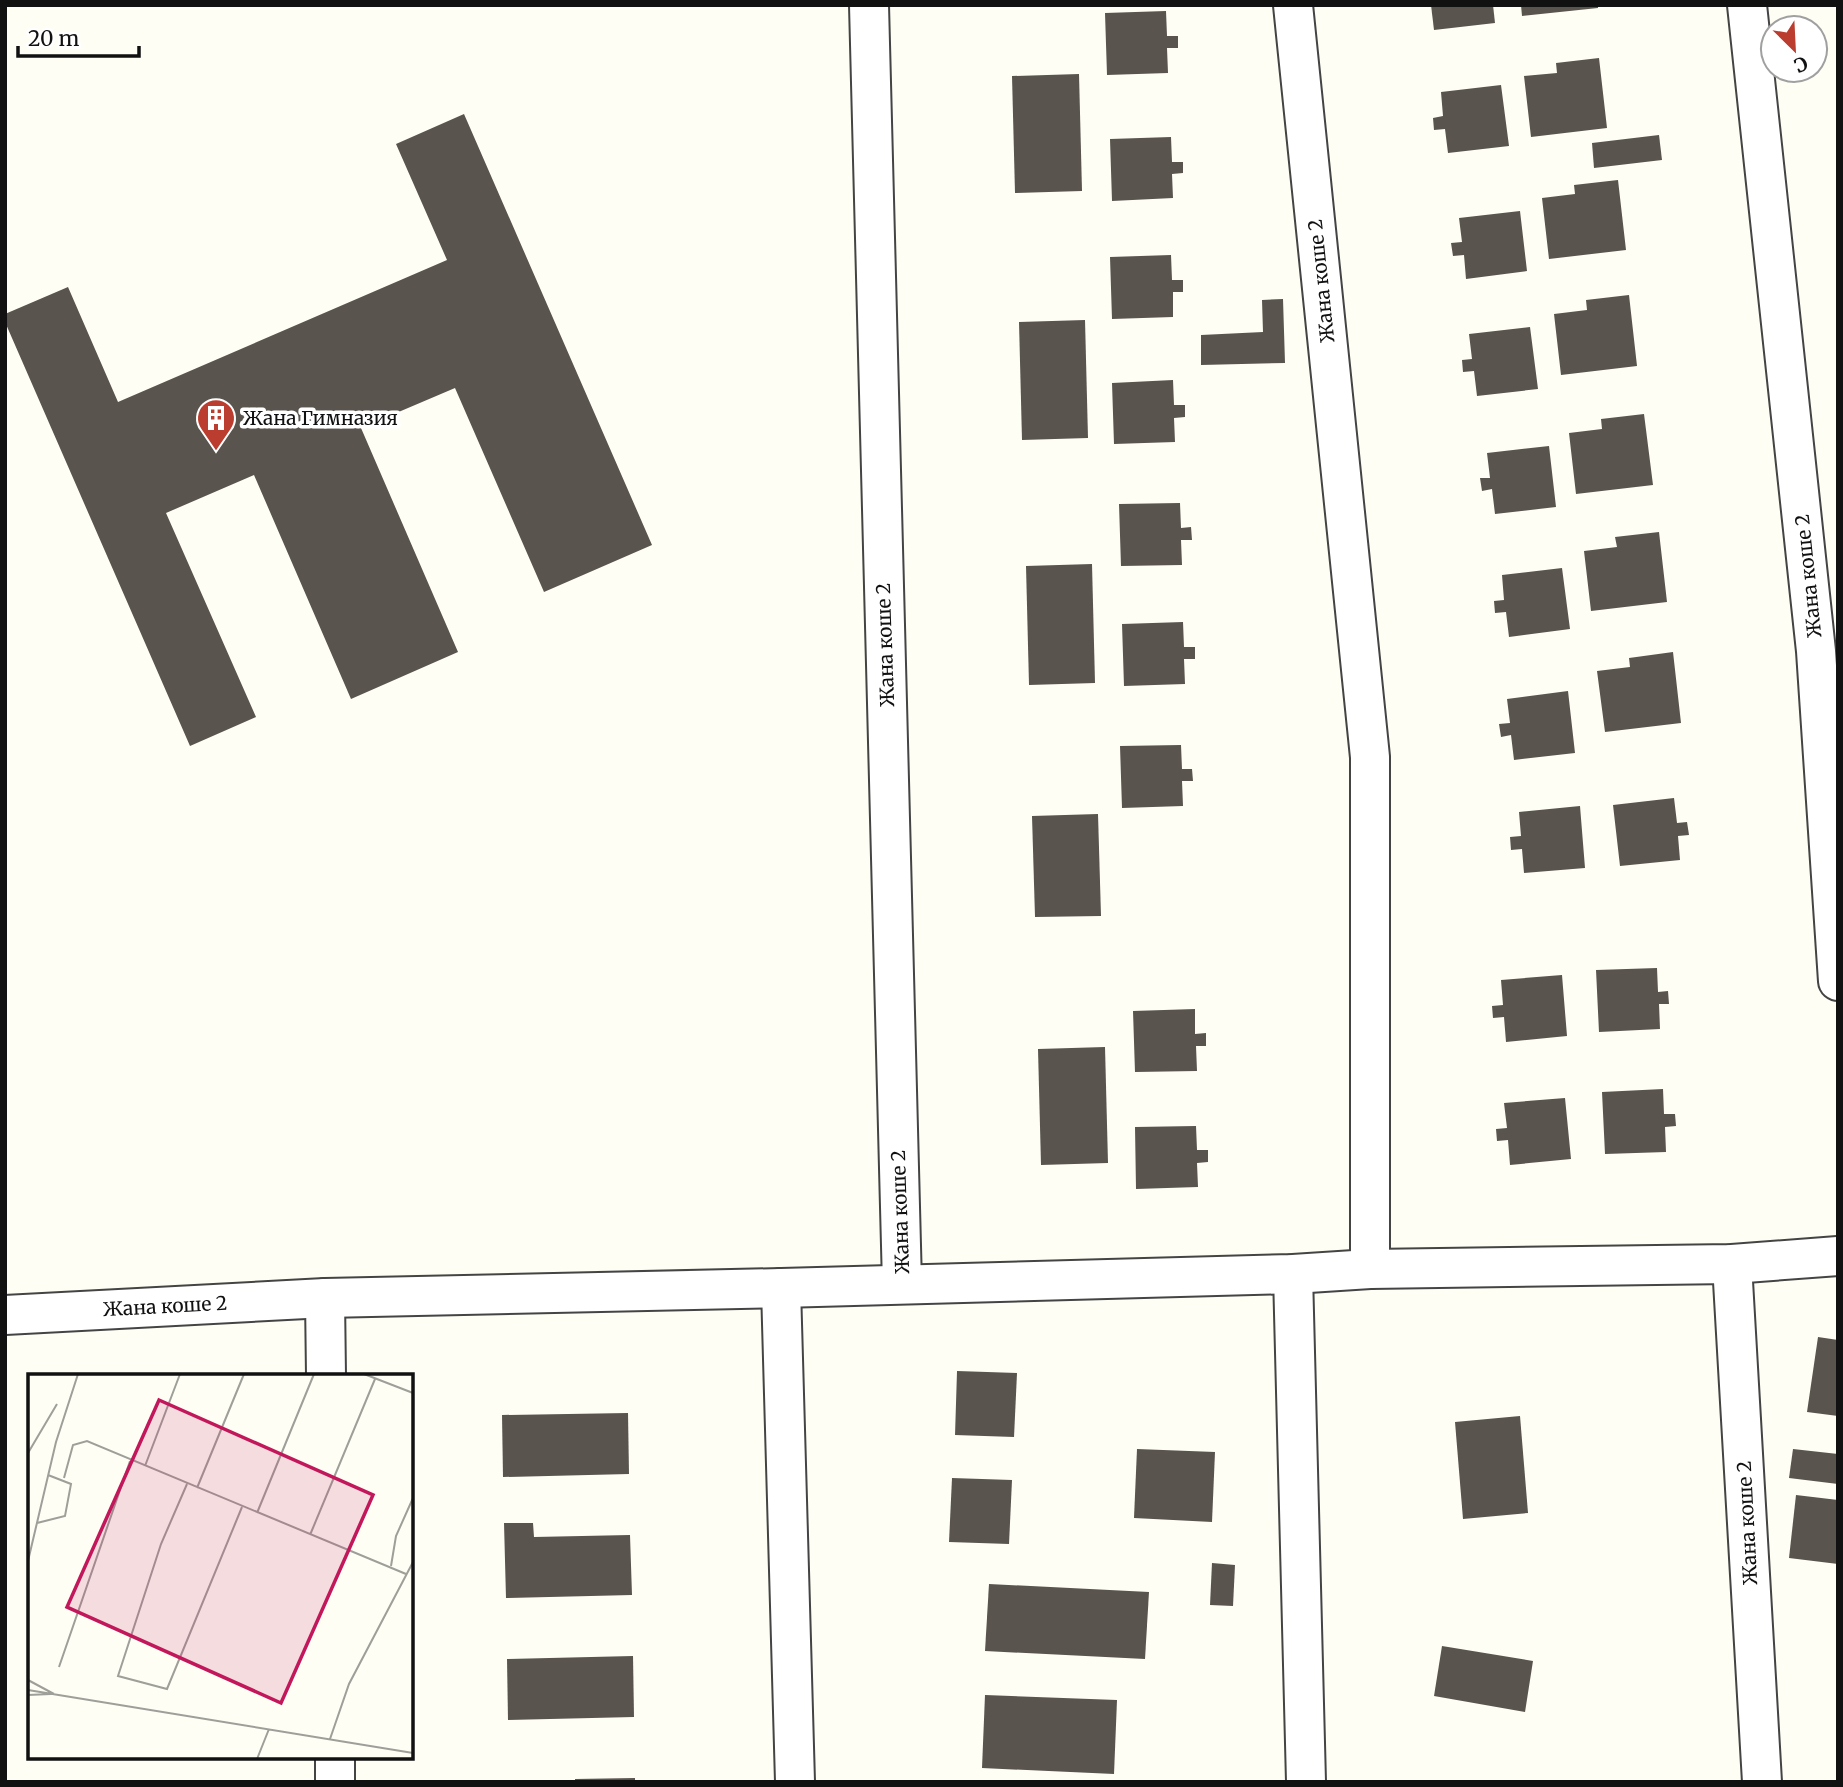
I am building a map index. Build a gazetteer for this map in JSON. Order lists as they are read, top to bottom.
{
  "streets": {
    "street": ["Жана коше 2"]
  },
  "places": {
    "building": ["Жана Гимназия"]
  },
  "scale_bar": "20 m",
  "north": "bottom right"
}
